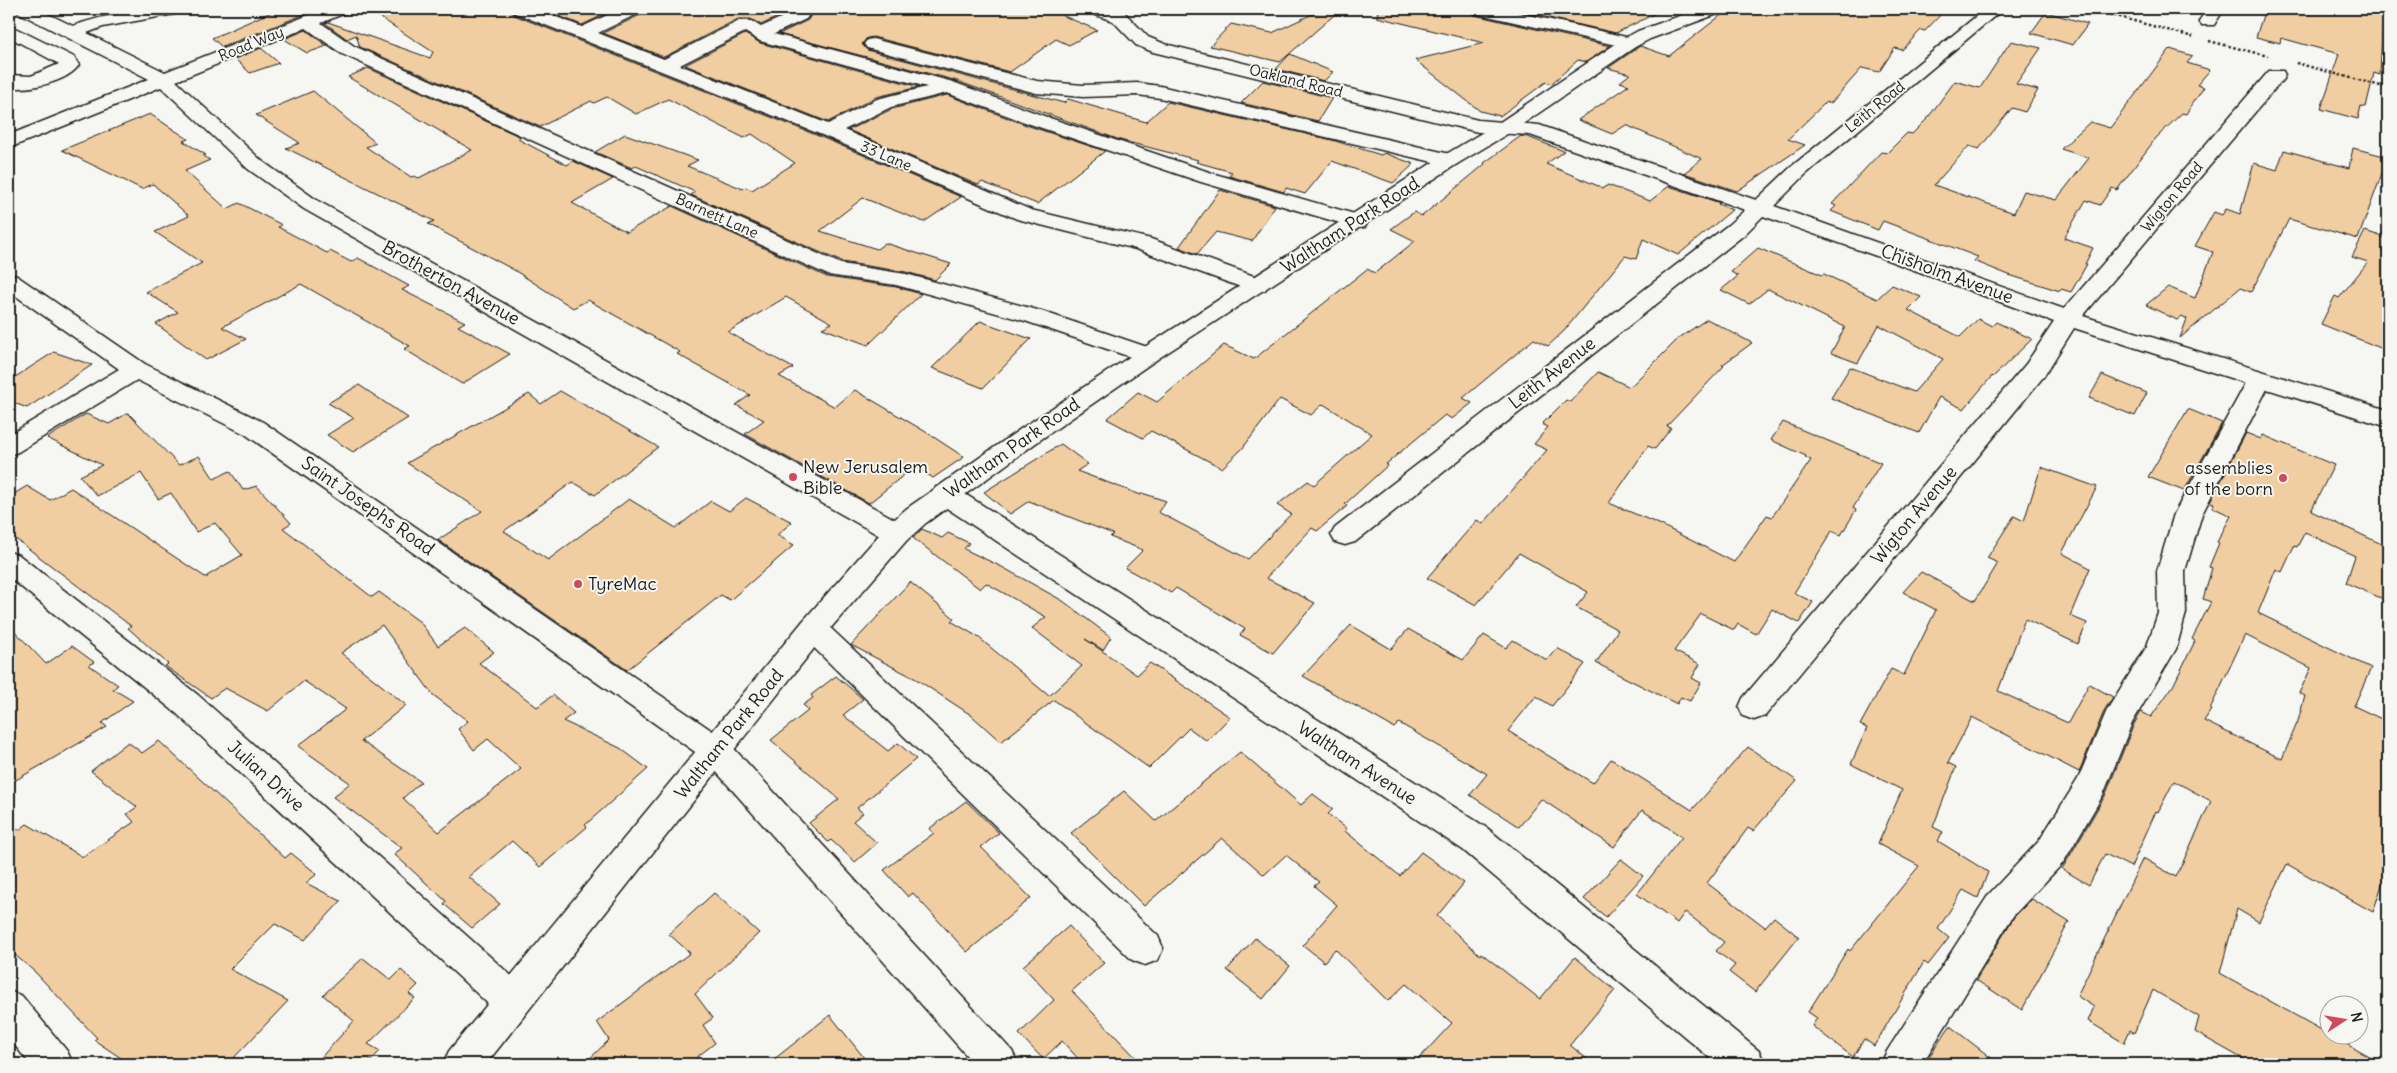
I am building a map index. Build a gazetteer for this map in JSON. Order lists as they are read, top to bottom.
{
  "streets": {
    "street": [
      "Road Way",
      "Oakland Road",
      "Leith Road",
      "33 Lane",
      "Wigton Road",
      "Barnett Lane",
      "Waltham Park Road",
      "Chisholm Avenue",
      "Brotherton Avenue",
      "Leith Avenue",
      "Saint Josephs Road",
      "Wigton Avenue",
      "Waltham Avenue",
      "Julian Drive"
    ]
  },
  "crossings": [
    ["Road Way", "Barnett Lane"],
    ["Road Way", "Brotherton Avenue"],
    ["Oakland Road", "Waltham Park Road"],
    ["Oakland Road", "Chisholm Avenue"],
    ["Leith Road", "Chisholm Avenue"],
    ["Leith Road", "Leith Avenue"],
    ["33 Lane", "Waltham Park Road"],
    ["Wigton Road", "Chisholm Avenue"],
    ["Wigton Road", "Wigton Avenue"],
    ["Barnett Lane", "Waltham Park Road"],
    ["Waltham Park Road", "Chisholm Avenue"],
    ["Waltham Park Road", "Brotherton Avenue"],
    ["Waltham Park Road", "Saint Josephs Road"],
    ["Waltham Park Road", "Waltham Avenue"],
    ["Waltham Park Road", "Julian Drive"],
    ["Chisholm Avenue", "Leith Avenue"],
    ["Chisholm Avenue", "Wigton Avenue"]
  ],
  "places": ["New Jerusalem Bible", "assemblies of the born", "TyreMac"],
  "north": "right"
}
